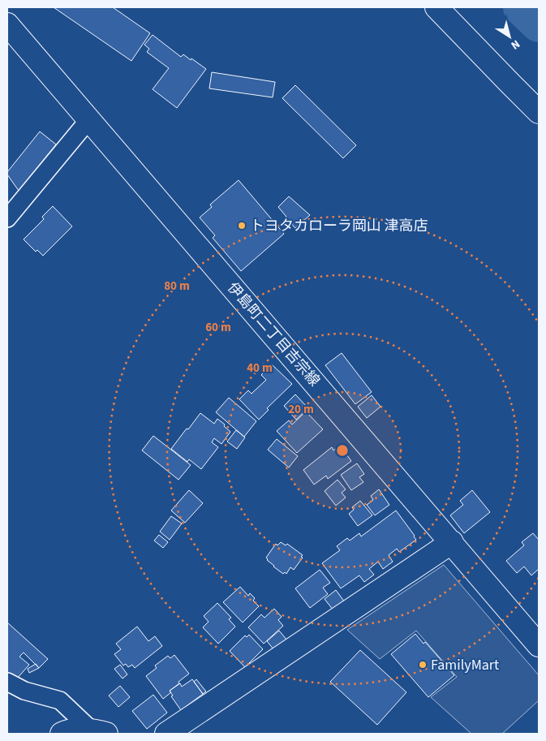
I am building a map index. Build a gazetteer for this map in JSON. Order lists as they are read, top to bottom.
{
  "streets": {
    "street": ["伊島町二丁目吉宗線"]
  },
  "places": ["トヨタカローラ岡山 津高店", "FamilyMart"],
  "north": "bottom right",
  "rings": [
    "80 m",
    "60 m",
    "40 m",
    "20 m"
  ]
}
